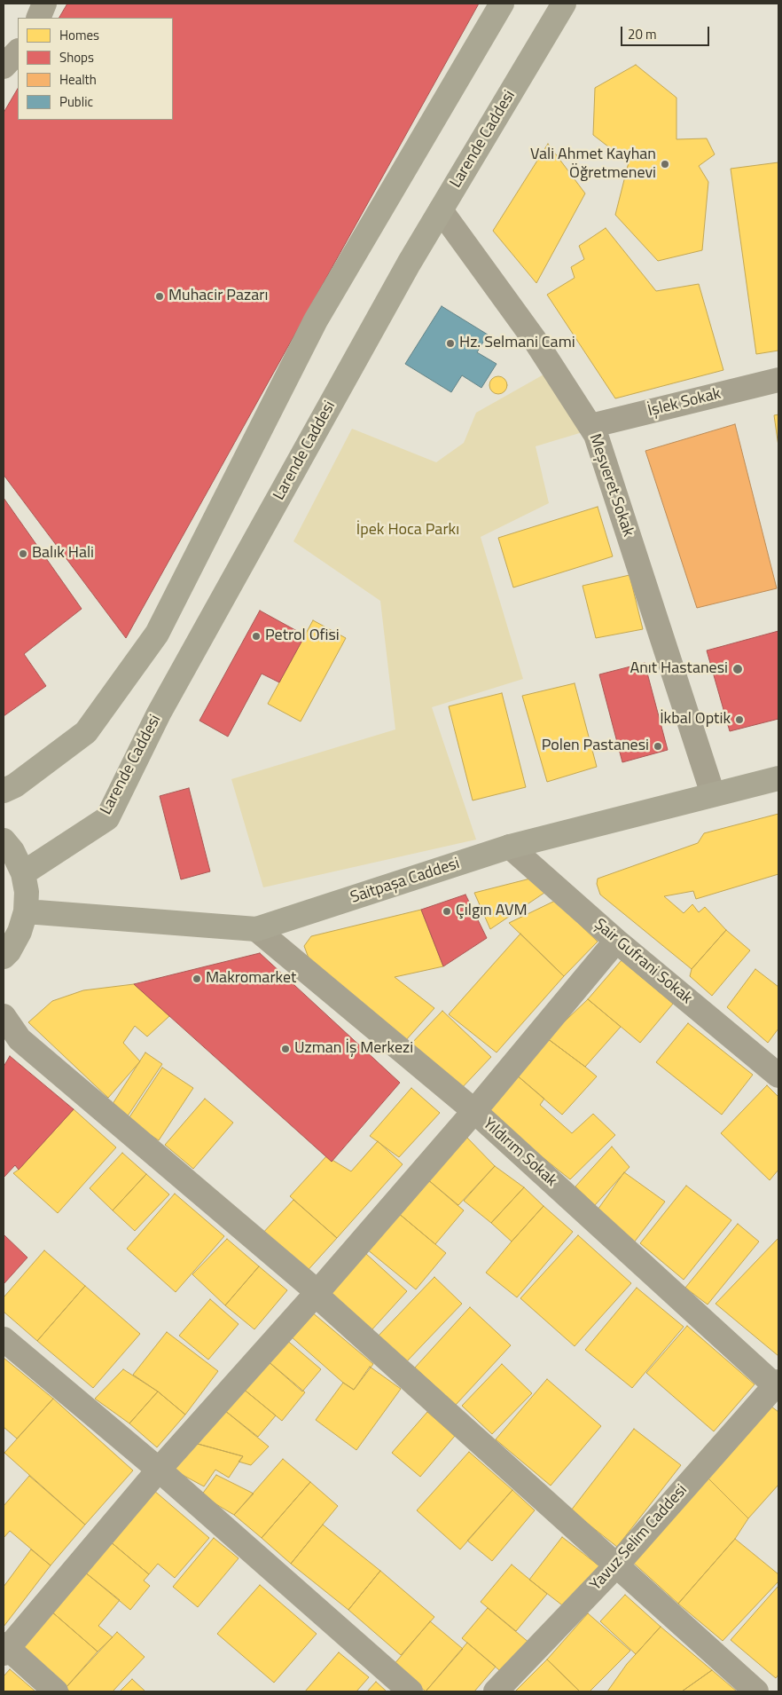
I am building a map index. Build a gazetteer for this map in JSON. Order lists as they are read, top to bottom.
{
  "streets": {
    "main road": ["Larende Caddesi", "Saitpaşa Caddesi"],
    "street": [
      "İşlek Sokak",
      "Meşveret Sokak",
      "Şair Gufrani Sokak",
      "Yıldırım Sokak",
      "Yavuz Selim Caddesi"
    ]
  },
  "crossings": [
    ["Larende Caddesi", "Meşveret Sokak"],
    ["İşlek Sokak", "Meşveret Sokak"],
    ["Meşveret Sokak", "Saitpaşa Caddesi"],
    ["Saitpaşa Caddesi", "Şair Gufrani Sokak"],
    ["Saitpaşa Caddesi", "Yıldırım Sokak"],
    ["Yıldırım Sokak", "Yavuz Selim Caddesi"]
  ],
  "parks": ["İpek Hoca Parkı"],
  "places": [
    "Vali Ahmet Kayhan Öğretmenevi",
    "Muhacir Pazarı",
    "Hz. Selmani Cami",
    "Balık Hali",
    "Petrol Ofisi",
    "Anıt Hastanesi",
    "İkbal Optik",
    "Polen Pastanesi",
    "Çılgın AVM",
    "Makromarket",
    "Uzman İş Merkezi"
  ],
  "legend": [
    "Homes",
    "Shops",
    "Health",
    "Public"
  ],
  "scale_bar": "20 m"
}
